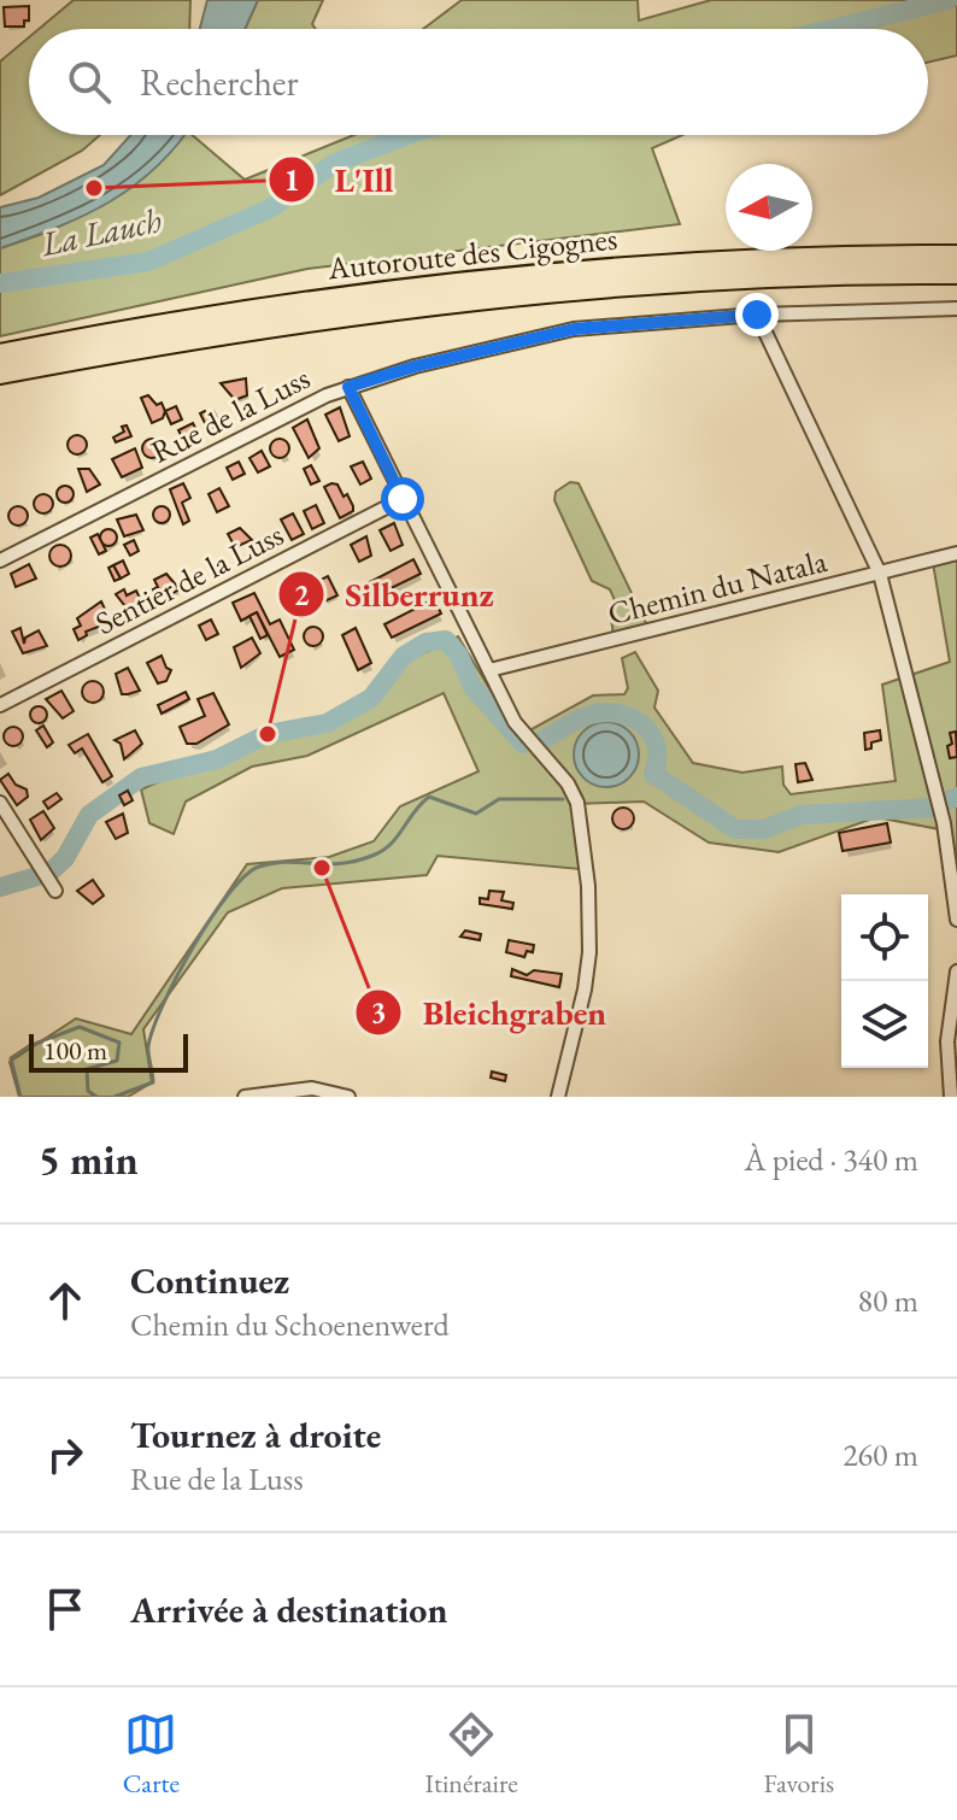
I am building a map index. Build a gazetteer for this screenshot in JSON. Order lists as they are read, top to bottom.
{
  "streets": {
    "highway": ["Autoroute des Cigognes"],
    "street": ["Rue de la Luss", "Sentier de la Luss", "Chemin du Natala"]
  },
  "water": ["La Lauch"],
  "places": ["L'Ill", "Silberrunz", "Bleichgraben"],
  "scale_bar": "100 m",
  "north": "left",
  "page": {
    "search": "Rechercher",
    "scale": "100 m",
    "heading": ["5 min", "À pied · 340 m"],
    "list": [
      ["Continuez", "Chemin du Schoenenwerd", "80 m"],
      ["Tournez à droite", "Rue de la Luss", "260 m"],
      "Arrivée à destination"
    ],
    "nav": ["Carte", "Itinéraire", "Favoris"]
  }
}
